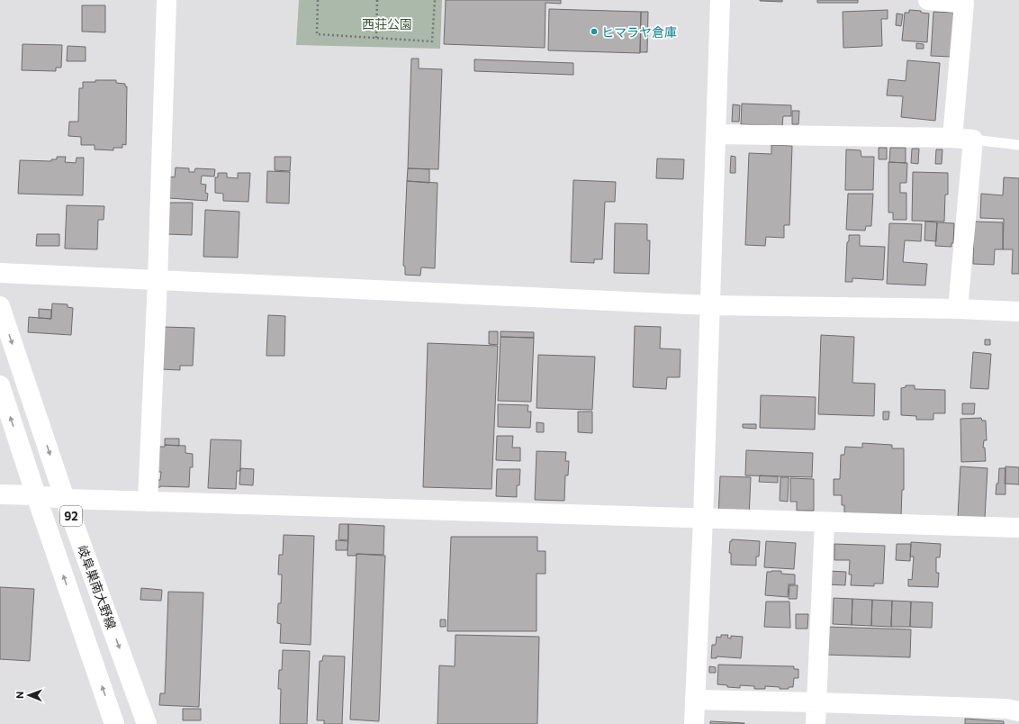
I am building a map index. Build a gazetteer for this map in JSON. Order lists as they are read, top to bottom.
{
  "streets": {
    "street": ["92", "岐阜巣南大野線"]
  },
  "parks": ["西荘公園"],
  "places": ["ヒマラヤ倉庫"],
  "north": "left"
}
